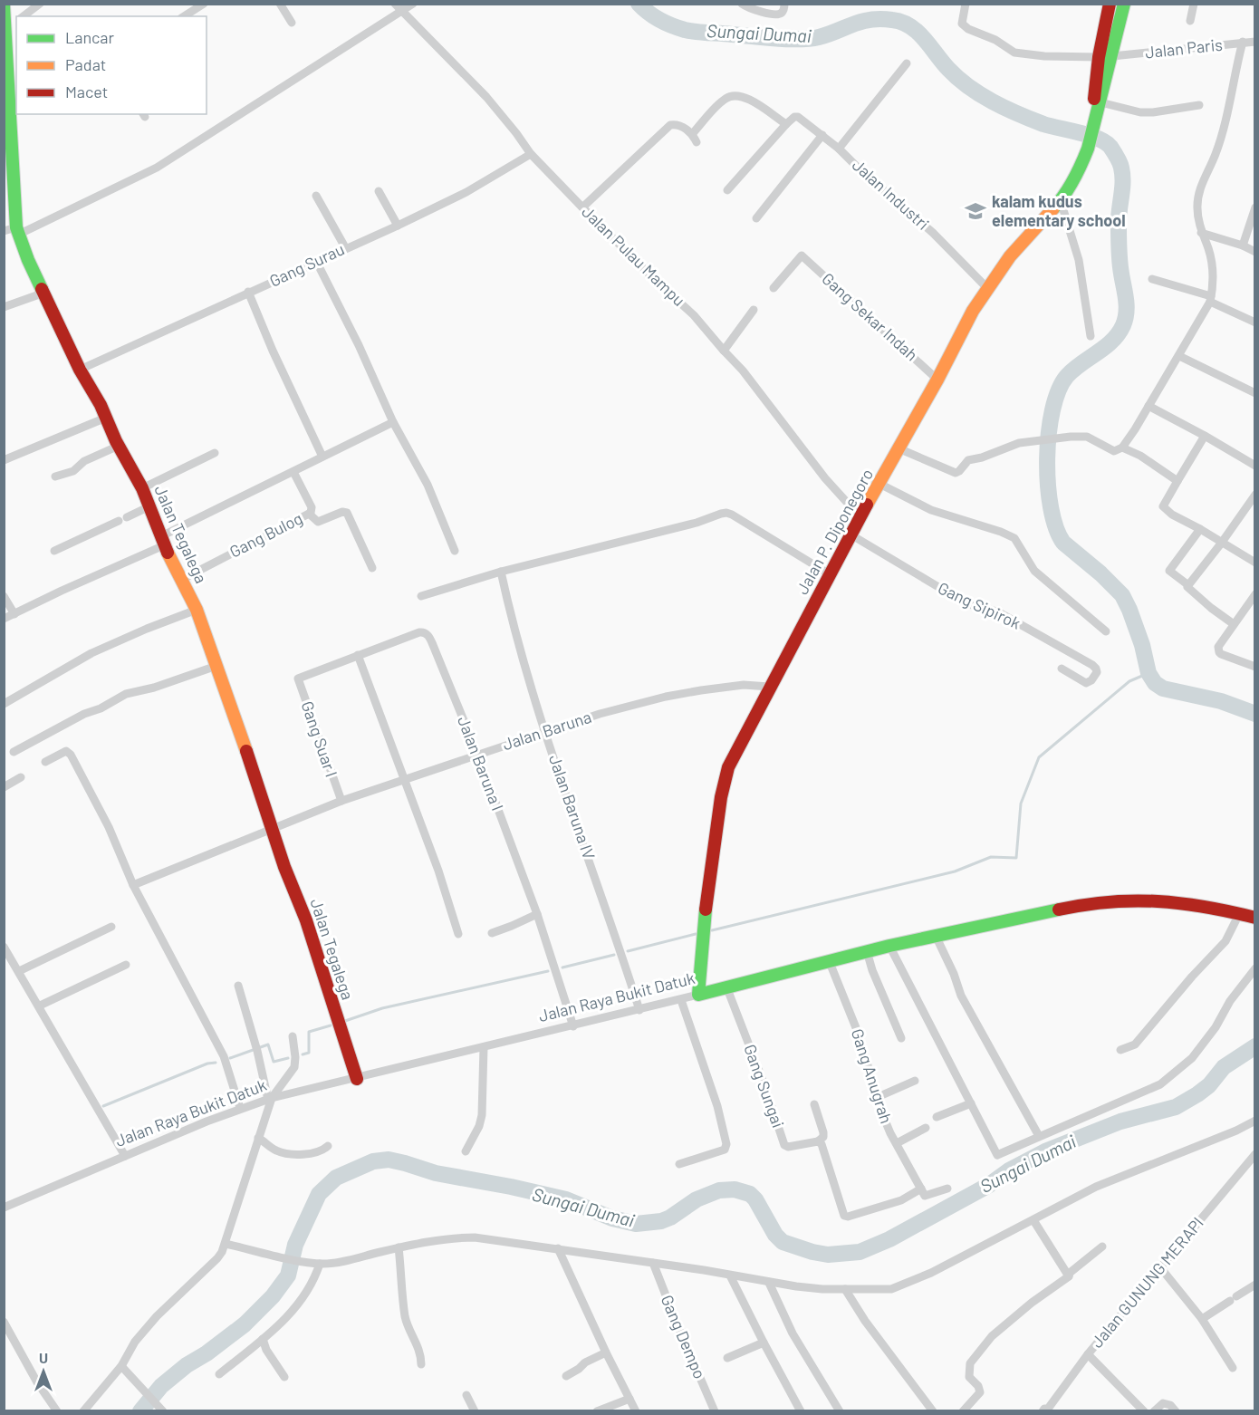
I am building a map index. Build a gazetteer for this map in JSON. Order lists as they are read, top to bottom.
{
  "streets": {
    "main road": ["Jalan P. Diponegoro", "Jalan Tegalega", "Jalan Raya Bukit Datuk"],
    "street": [
      "Jalan Paris",
      "Jalan Industri",
      "Jalan Pulau Mampu",
      "Gang Surau",
      "Gang Sekar Indah",
      "Gang Bulog",
      "Gang Sipirok",
      "Jalan Baruna",
      "Gang Suar I",
      "Jalan Baruna I",
      "Jalan Baruna IV",
      "Gang Anugrah",
      "Gang Sungai",
      "Jalan GUNUNG MERAPI",
      "Gang Dempo"
    ]
  },
  "crossings": [
    ["Jalan Industri", "Jalan P. Diponegoro"],
    ["Jalan Pulau Mampu", "Gang Surau"],
    ["Jalan Pulau Mampu", "Jalan P. Diponegoro"],
    ["Gang Surau", "Jalan Tegalega"],
    ["Gang Sekar Indah", "Jalan P. Diponegoro"],
    ["Jalan P. Diponegoro", "Gang Sipirok"],
    ["Jalan P. Diponegoro", "Jalan Baruna"],
    ["Jalan P. Diponegoro", "Jalan Raya Bukit Datuk"],
    ["Jalan Tegalega", "Gang Bulog"],
    ["Jalan Tegalega", "Jalan Baruna"],
    ["Jalan Tegalega", "Jalan Raya Bukit Datuk"],
    ["Jalan Baruna", "Gang Suar I"],
    ["Jalan Baruna", "Jalan Baruna I"],
    ["Jalan Baruna", "Jalan Baruna IV"],
    ["Gang Suar I", "Jalan Baruna I"],
    ["Jalan Baruna I", "Jalan Raya Bukit Datuk"],
    ["Jalan Baruna IV", "Jalan Raya Bukit Datuk"],
    ["Jalan Raya Bukit Datuk", "Gang Anugrah"],
    ["Jalan Raya Bukit Datuk", "Gang Sungai"]
  ],
  "water": ["Sungai Dumai"],
  "places": {
    "school or university": ["kalam kudus elementary school"]
  },
  "legend": ["Lancar", "Padat", "Macet"],
  "north": "top"
}
